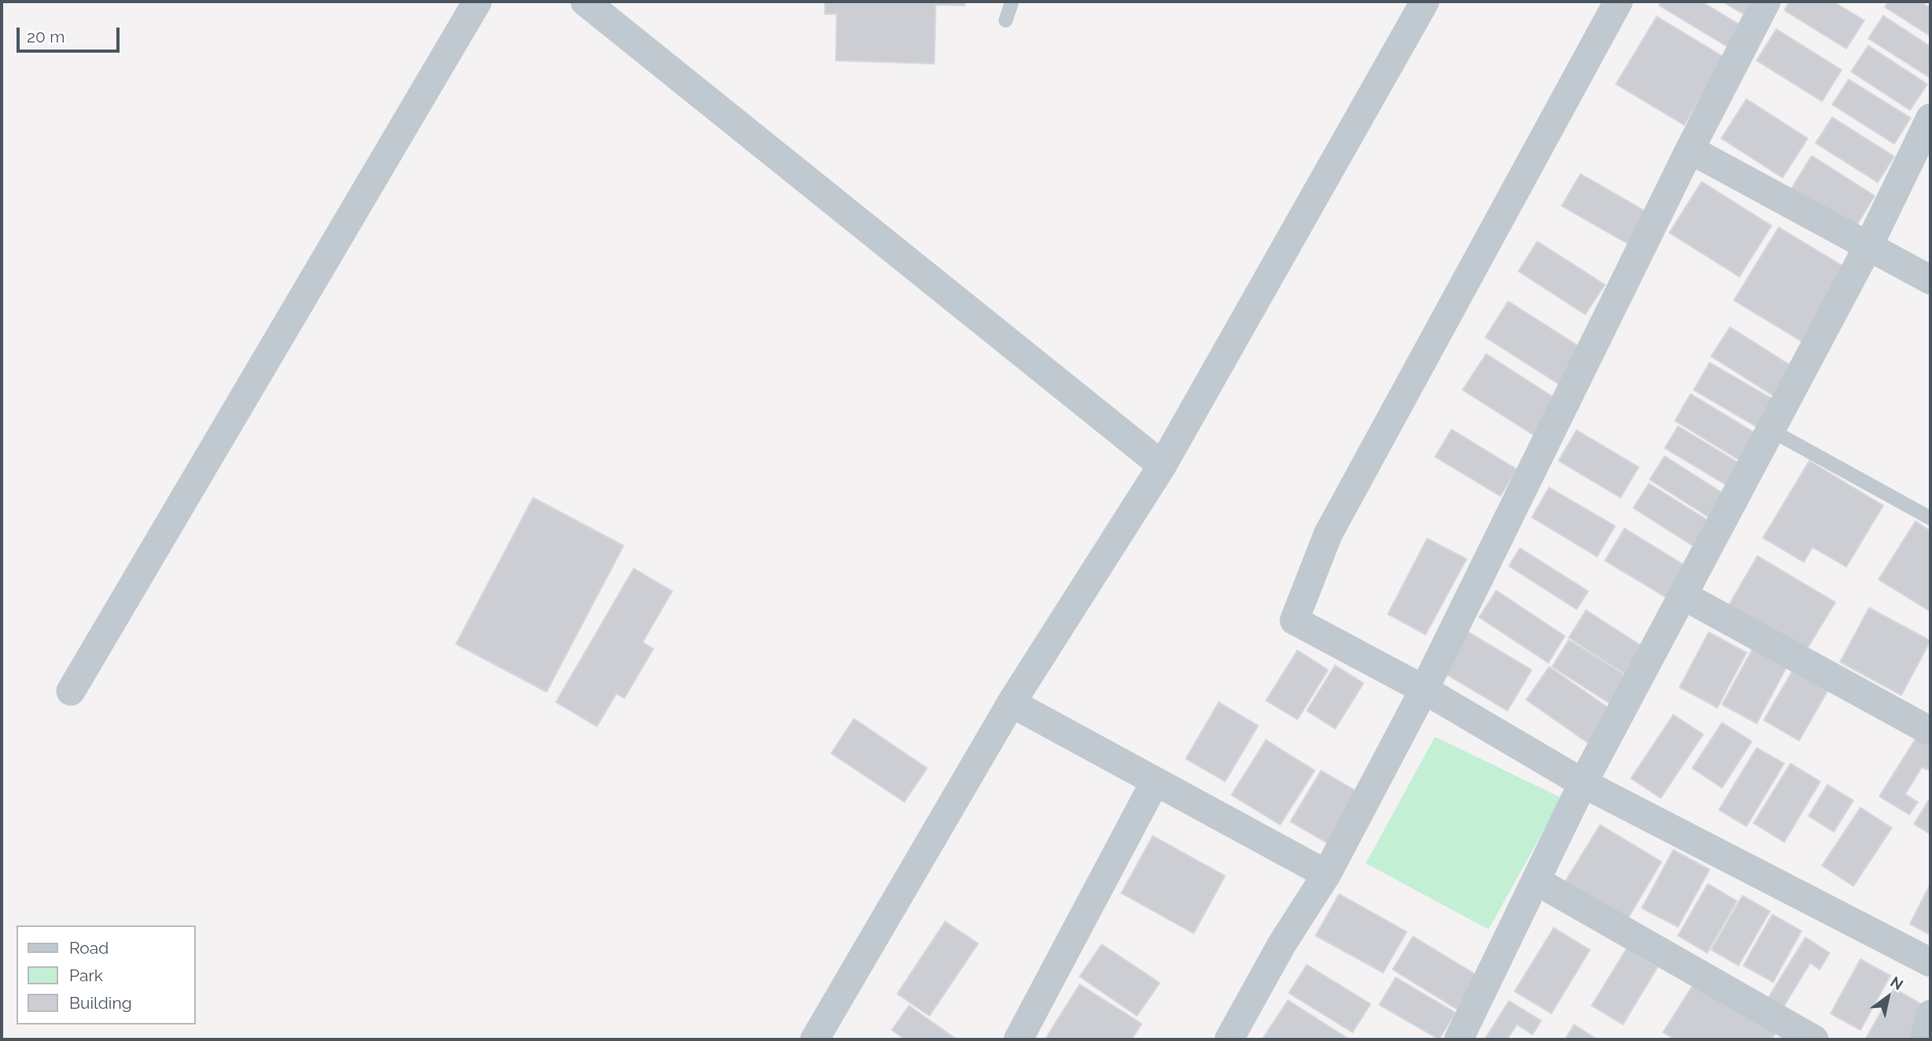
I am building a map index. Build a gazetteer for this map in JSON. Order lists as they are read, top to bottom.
{
  "legend": ["Road", "Park", "Building"],
  "scale_bar": "20 m",
  "north": "top right"
}
